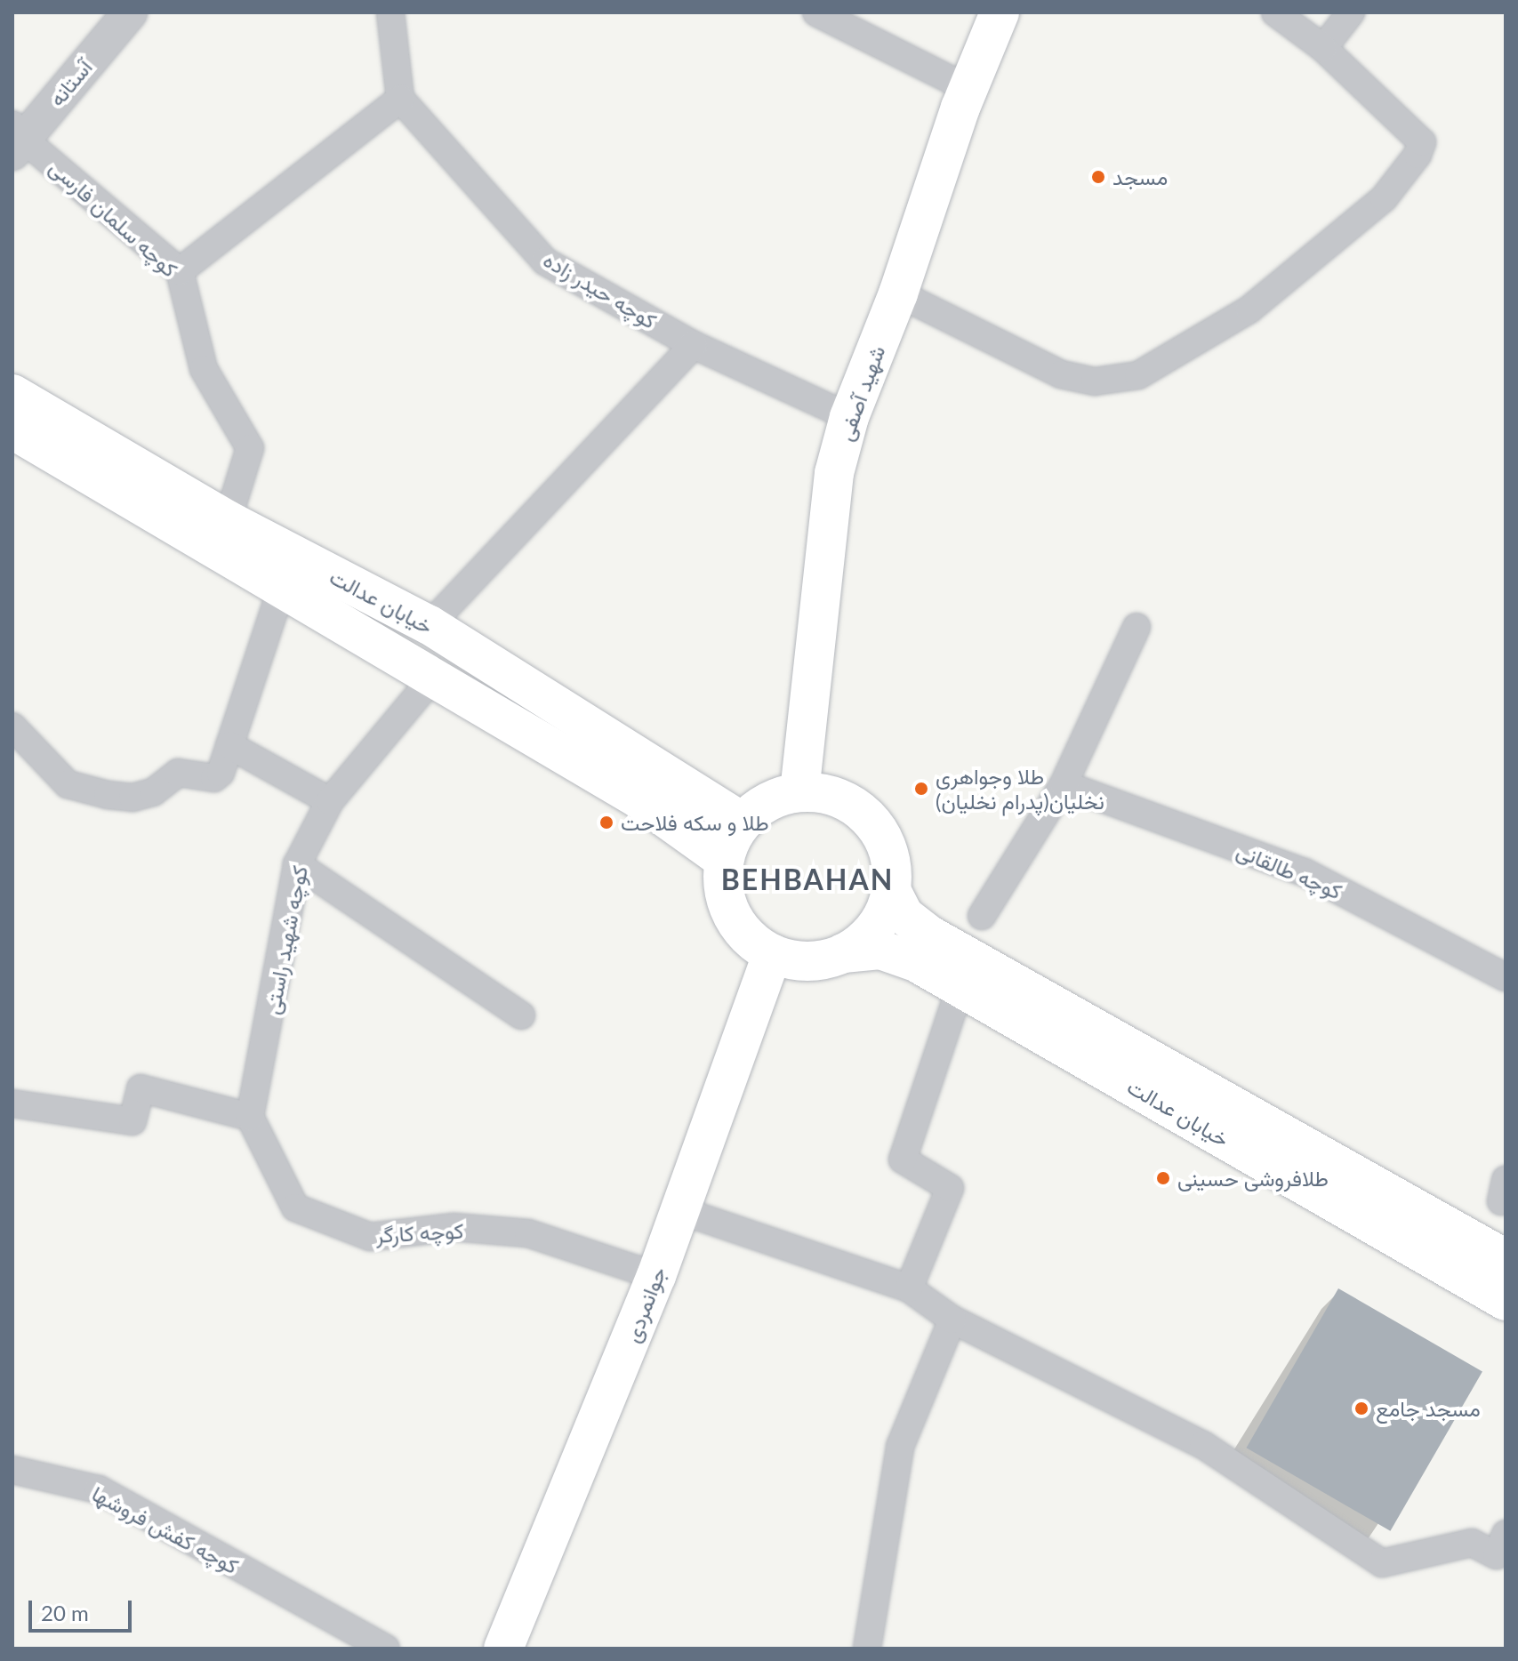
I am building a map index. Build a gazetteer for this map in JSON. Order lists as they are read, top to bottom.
{
  "streets": {
    "main road": ["شهید آصفی", "خیابان عدالت", "جوانمردی"],
    "street": [
      "آستانه",
      "کوچه سلمان فارسی",
      "کوچه حیدر زاده",
      "کوچه طالقانی",
      "کوچه شهید راستی",
      "کوچه کارگر",
      "کوچه کفش فروشها"
    ]
  },
  "crossings": [
    ["آستانه", "کوچه سلمان فارسی"],
    ["کوچه سلمان فارسی", "خیابان عدالت"],
    ["کوچه حیدر زاده", "شهید آصفی"],
    ["شهید آصفی", "خیابان عدالت"],
    ["شهید آصفی", "جوانمردی"],
    ["خیابان عدالت", "کوچه شهید راستی"],
    ["خیابان عدالت", "جوانمردی"],
    ["کوچه شهید راستی", "کوچه کارگر"],
    ["کوچه کارگر", "جوانمردی"]
  ],
  "districts": ["BEHBAHAN"],
  "places": [
    "مسجد",
    "طلا وجواهری نخلیان(پدرام نخلیان)",
    "طلا و سکه فلاحت",
    "طلافروشی حسینی",
    "مسجد جامع"
  ],
  "scale_bar": "20 m"
}
